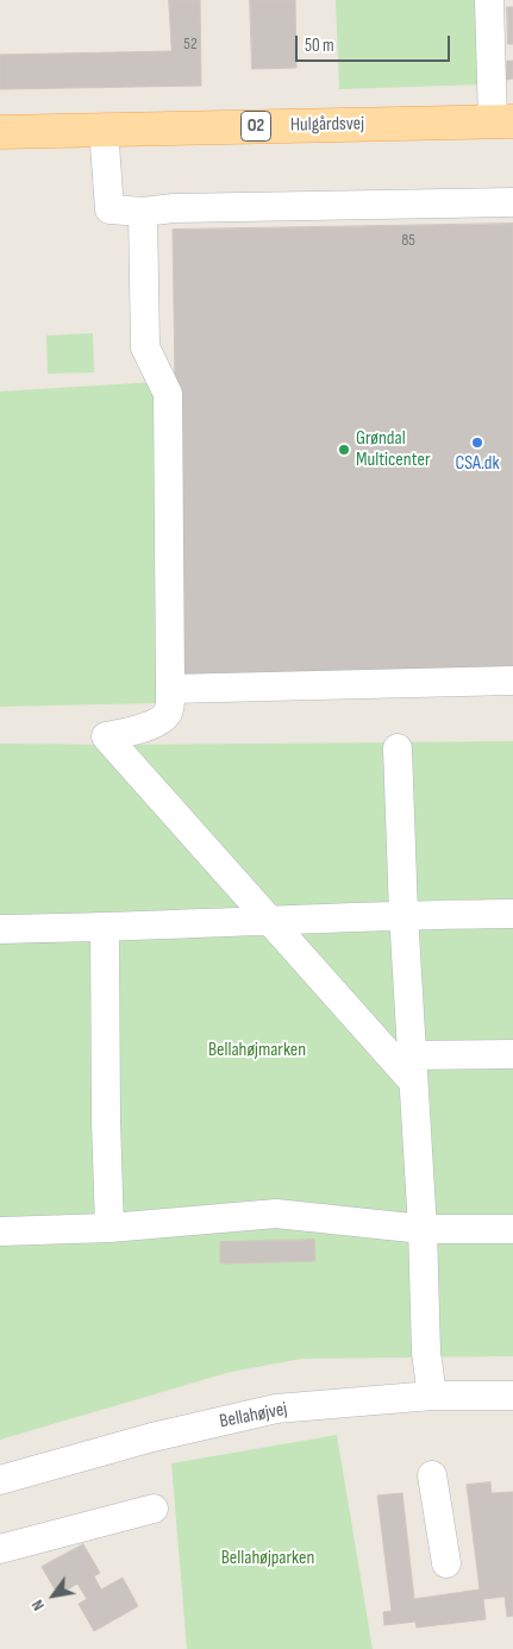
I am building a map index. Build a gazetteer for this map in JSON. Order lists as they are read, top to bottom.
{
  "streets": {
    "main road": ["Hulgårdsvej", "O2"],
    "street": ["Bellahøjvej"]
  },
  "parks": ["Bellahøjmarken", "Bellahøjparken"],
  "places": ["CSA.dk", "Grøndal Multicenter"],
  "house_numbers": ["52", "85"],
  "scale_bar": "50 m",
  "north": "bottom left"
}
